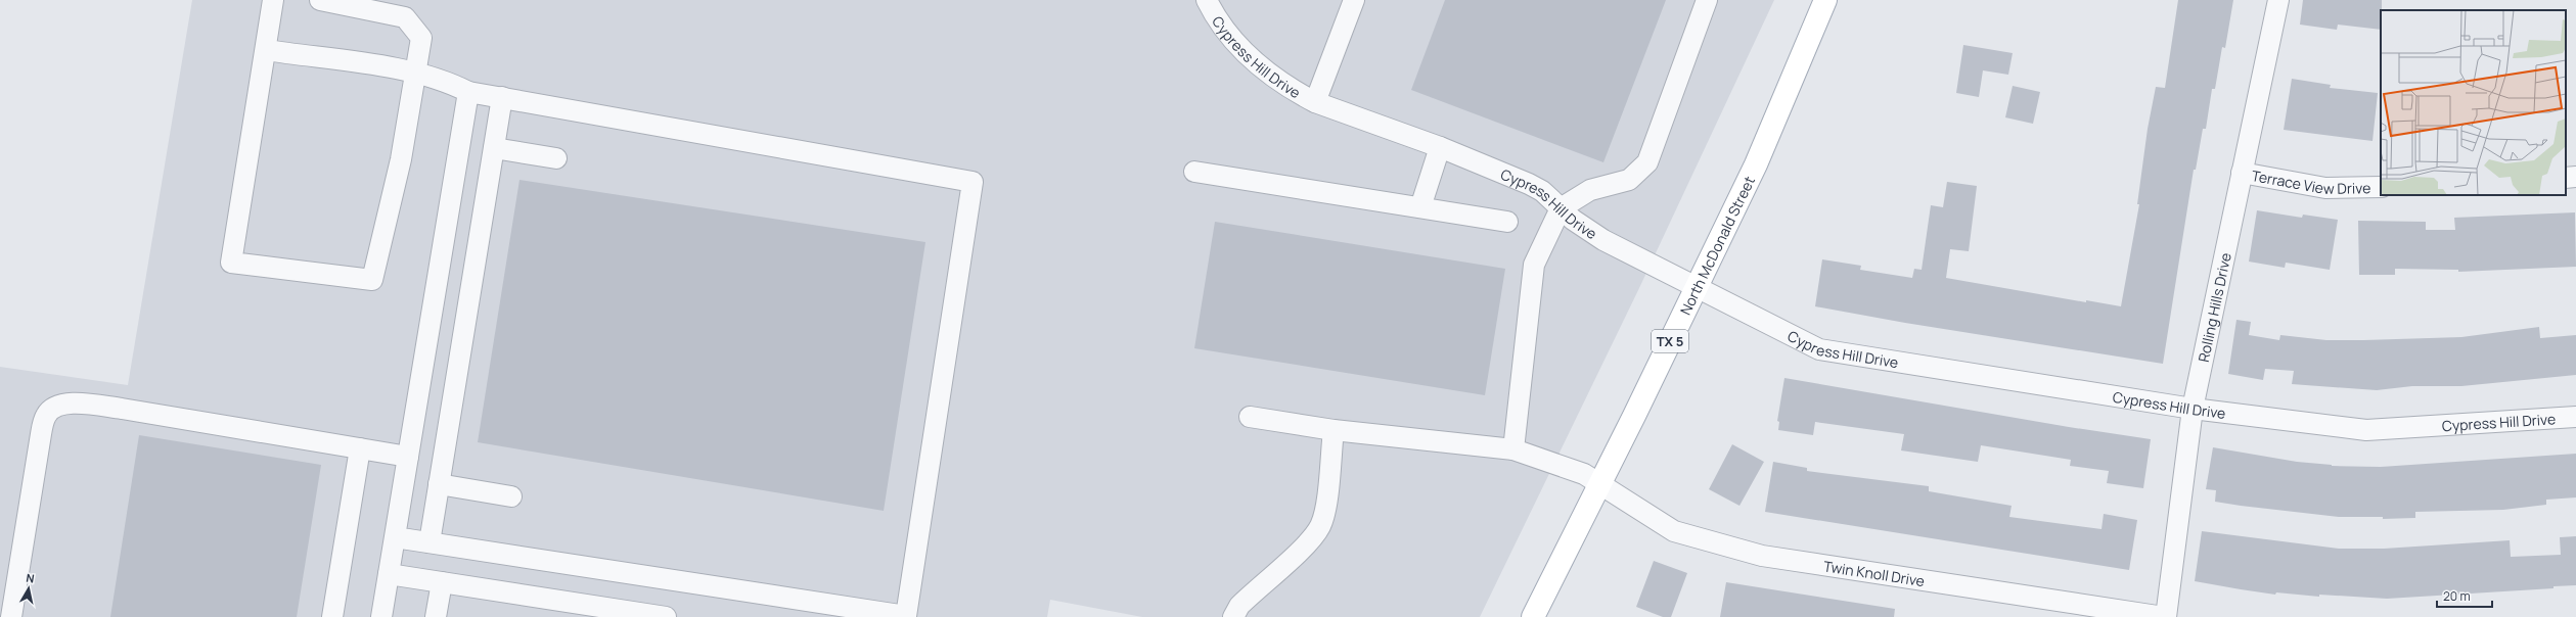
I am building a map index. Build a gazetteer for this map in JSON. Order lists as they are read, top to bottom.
{
  "streets": {
    "main road": ["North McDonald Street", "TX 5"],
    "street": [
      "Cypress Hill Drive",
      "Terrace View Drive",
      "Rolling Hills Drive",
      "Twin Knoll Drive"
    ]
  },
  "crossings": [
    ["Cypress Hill Drive", "North McDonald Street"],
    ["Cypress Hill Drive", "Rolling Hills Drive"],
    ["Terrace View Drive", "Rolling Hills Drive"],
    ["North McDonald Street", "Twin Knoll Drive"],
    ["Rolling Hills Drive", "Twin Knoll Drive"]
  ],
  "scale_bar": "20 m",
  "north": "top"
}
